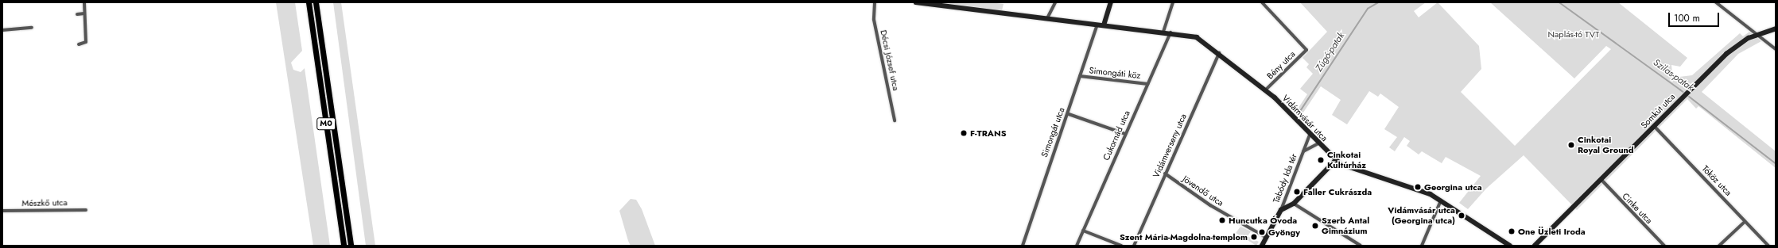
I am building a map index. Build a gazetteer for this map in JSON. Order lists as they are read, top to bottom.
{
  "streets": {
    "highway": ["M0"],
    "main road": ["Somkút utca", "Vidámvásár utca"],
    "street": [
      "Décsi József utca",
      "Bény utca",
      "Simongáti köz",
      "Simongát utca",
      "Cukornád utca",
      "Vidámverseny utca",
      "Tabódy Ida tér",
      "Tóköz utca",
      "Jövendő utca",
      "Mészkő utca",
      "Cinke utca"
    ]
  },
  "crossings": [
    ["Bény utca", "Vidámvásár utca"],
    ["Simongáti köz", "Simongát utca"],
    ["Simongáti köz", "Cukornád utca"],
    ["Somkút utca", "Tóköz utca"],
    ["Somkút utca", "Cinke utca"],
    ["Vidámvásár utca", "Simongát utca"],
    ["Vidámvásár utca", "Cukornád utca"],
    ["Vidámvásár utca", "Vidámverseny utca"],
    ["Vidámvásár utca", "Tabódy Ida tér"],
    ["Vidámverseny utca", "Jövendő utca"]
  ],
  "water": ["Zúgó-patak", "Szilas-patak"],
  "parks": ["Naplás-tó TVT"],
  "places": [
    "F-TRANS",
    "Cinkotai Royal Ground",
    "Cinkotai Kultúrház",
    "Georgina utca",
    "Faller Cukrászda",
    "Vidámvásár utca (Georgina utca)",
    "Huncutka Óvoda",
    "Szerb Antal Gimnázium",
    "One Üzleti Iroda",
    "Gyöngy",
    "Szent Mária-Magdolna-templom"
  ],
  "scale_bar": "100 m"
}
